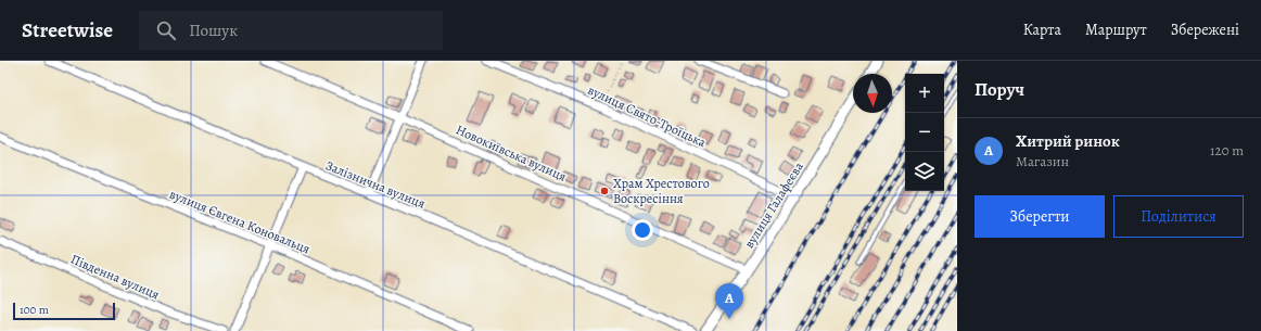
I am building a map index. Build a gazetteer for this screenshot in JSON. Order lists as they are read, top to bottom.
{
  "streets": {
    "street": [
      "вулиця Свято-Троїцька",
      "Новокиївська вулиця",
      "Залізнична вулиця",
      "вулиця Галафеєва",
      "вулиця Євгена Коновальця",
      "Південна вулиця"
    ]
  },
  "crossings": [
    ["вулиця Свято-Троїцька", "вулиця Галафеєва"],
    ["Новокиївська вулиця", "вулиця Галафеєва"]
  ],
  "places": ["Храм Хрестового Воскресіння"],
  "scale_bar": "100 m",
  "north": "bottom",
  "page": {
    "header": "Streetwise",
    "search": "Пошук",
    "nav": ["Карта", "Маршрут", "Збережені"],
    "heading": "Поруч",
    "map_buttons": ["+", "−"],
    "list": [
      {
        "mark": "A",
        "name": "Хитрий ринок",
        "note": "Магазин",
        "value": "120 m"
      }
    ],
    "buttons": ["Зберегти", "Поділитися"],
    "pins": "A",
    "scale": "100 m"
  }
}
